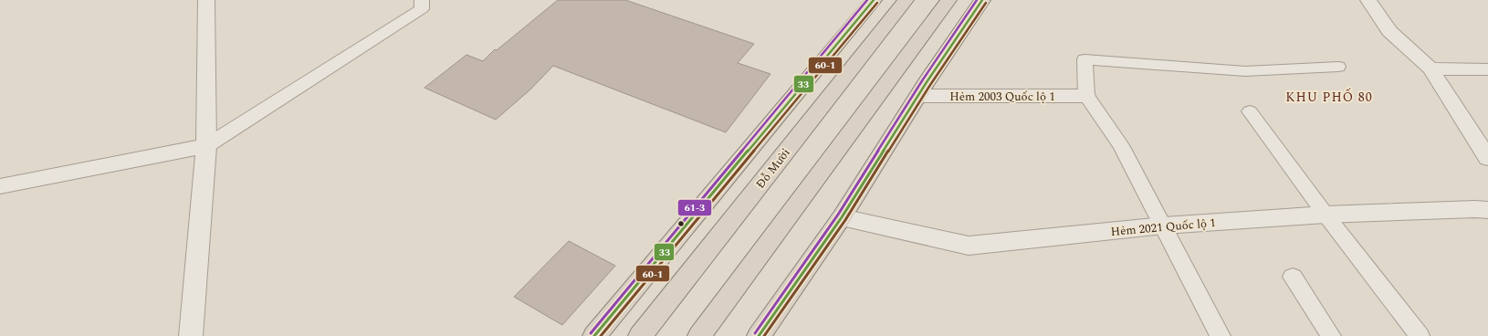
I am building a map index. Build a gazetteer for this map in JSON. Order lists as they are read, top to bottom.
{
  "streets": {
    "highway": ["Đỗ Mười"],
    "street": ["Hẻm 2003 Quốc lộ 1", "Hẻm 2021 Quốc lộ 1"]
  },
  "districts": ["KHU PHỐ 80"],
  "lines": ["transit line 33", "transit line 61-3", "transit line 60-1"]
}
